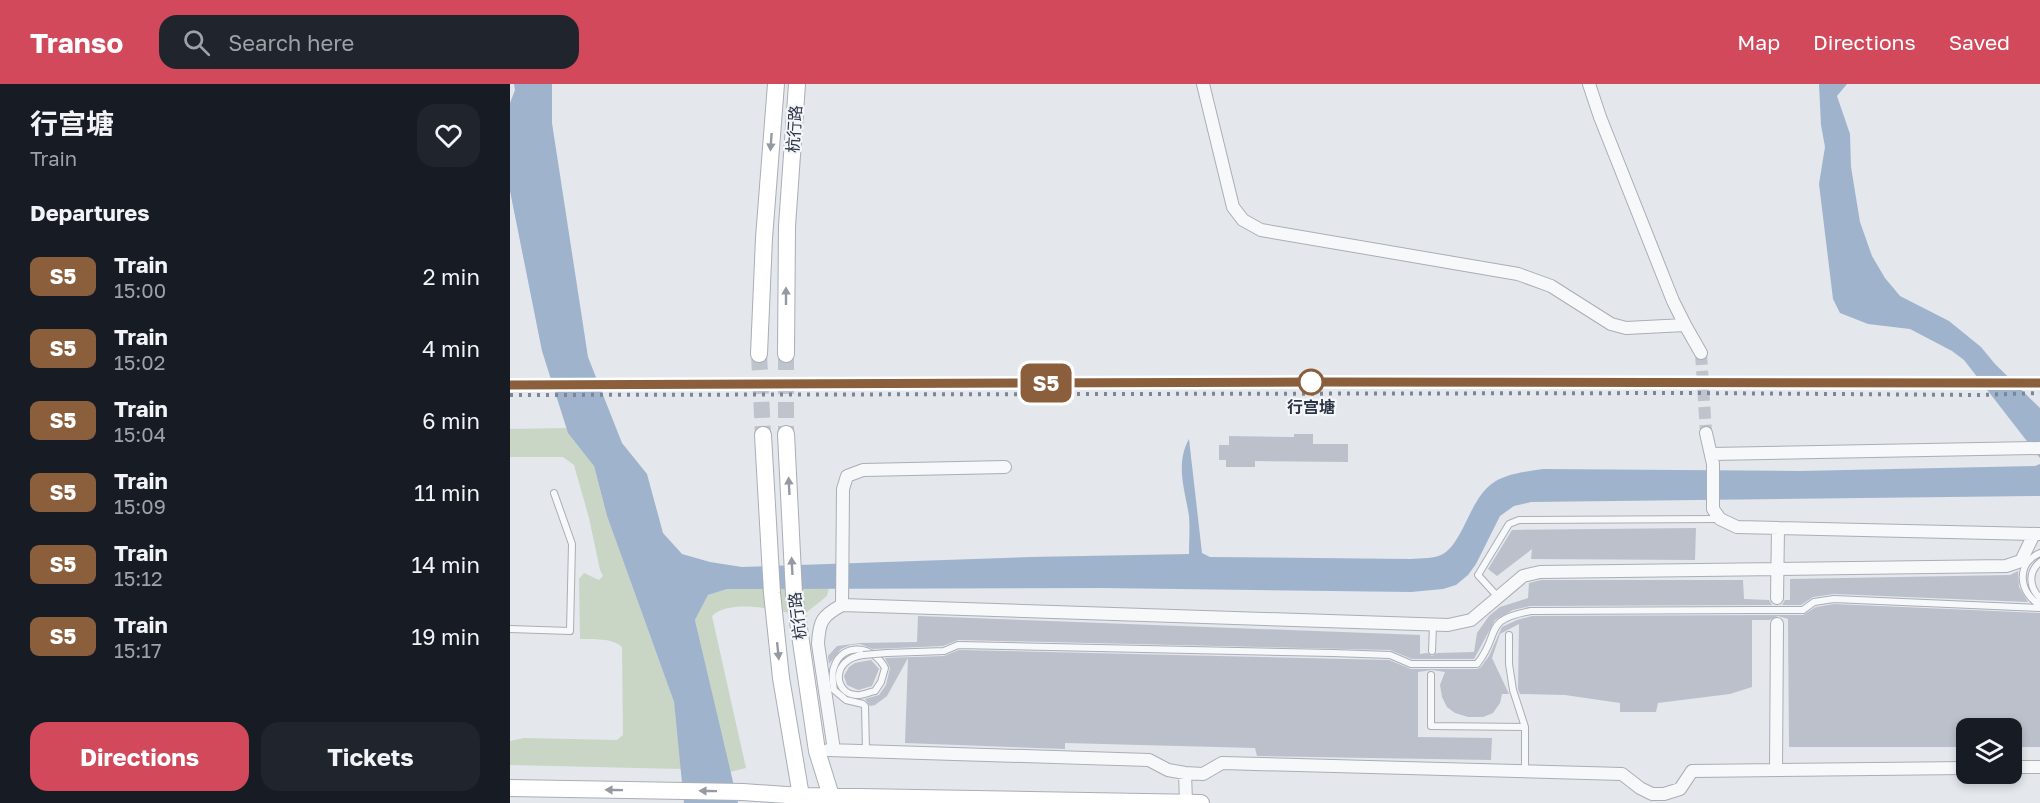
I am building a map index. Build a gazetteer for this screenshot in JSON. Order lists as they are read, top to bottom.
{
  "streets": {
    "main road": ["杭行路"]
  },
  "places": ["行宫塘"],
  "page": {
    "header": "Transo",
    "search": "Search here",
    "nav": ["Map", "Directions", "Saved"],
    "heading": [
      ["行宫塘", "Train"],
      "Departures"
    ],
    "on_map": "S5",
    "list": [
      {
        "mark": "S5",
        "name": "Train",
        "note": "15:00",
        "value": "2 min"
      },
      {
        "mark": "S5",
        "name": "Train",
        "note": "15:02",
        "value": "4 min"
      },
      {
        "mark": "S5",
        "name": "Train",
        "note": "15:04",
        "value": "6 min"
      },
      {
        "mark": "S5",
        "name": "Train",
        "note": "15:09",
        "value": "11 min"
      },
      {
        "mark": "S5",
        "name": "Train",
        "note": "15:12",
        "value": "14 min"
      },
      {
        "mark": "S5",
        "name": "Train",
        "note": "15:17",
        "value": "19 min"
      }
    ],
    "buttons": ["Directions", "Tickets"]
  }
}
